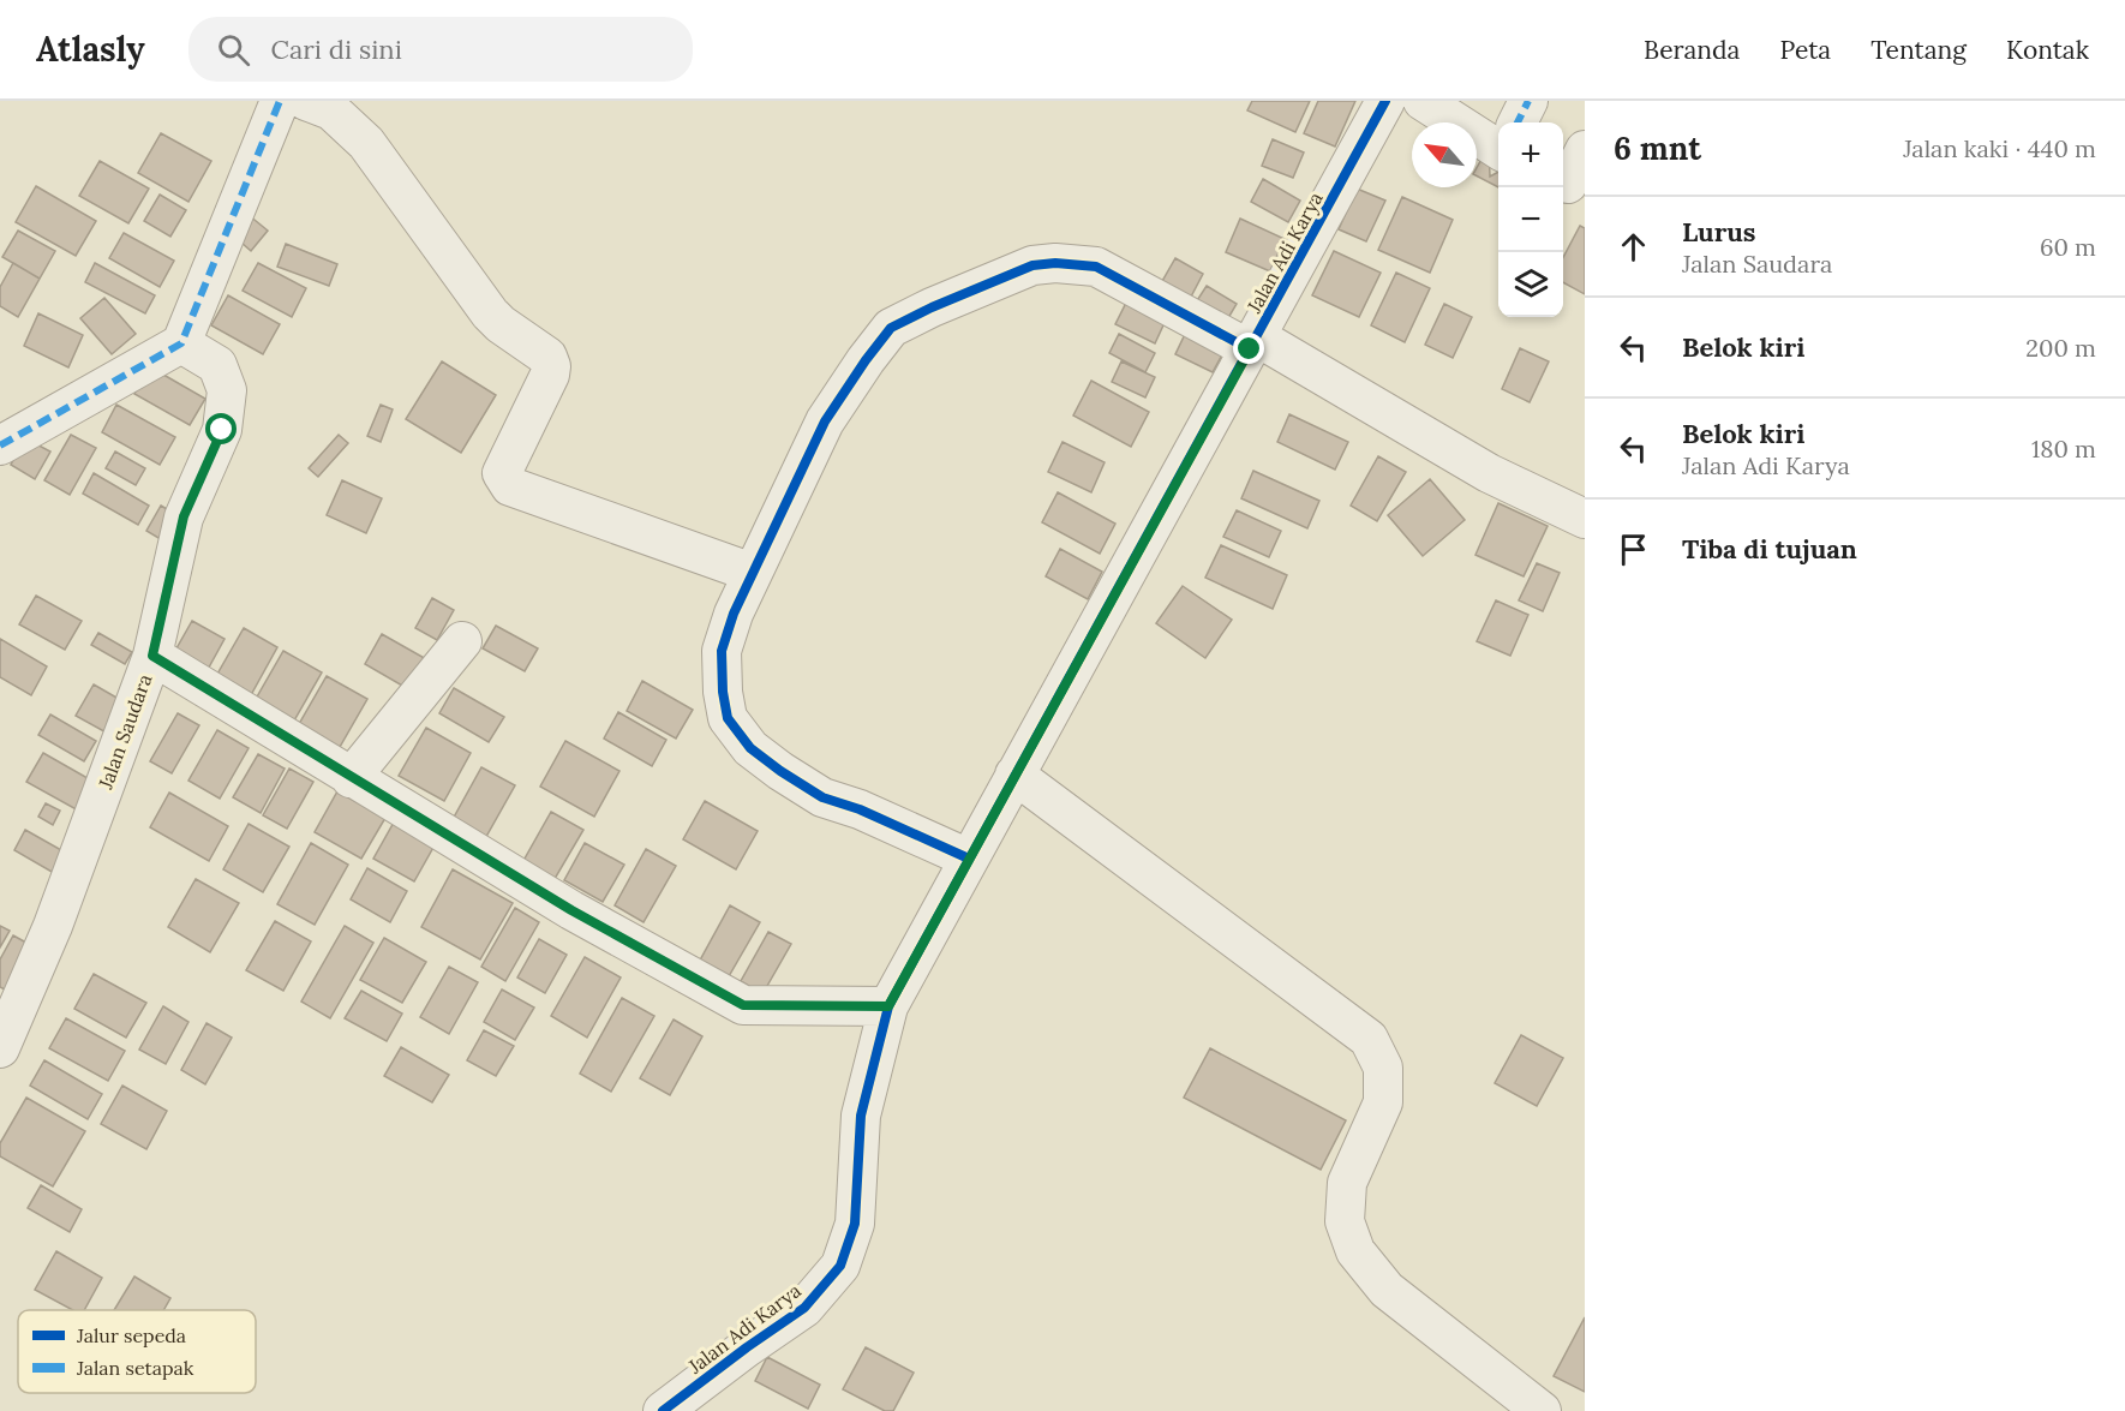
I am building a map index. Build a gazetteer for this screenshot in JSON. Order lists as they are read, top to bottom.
{
  "streets": {
    "street": ["Jalan Adi Karya", "Jalan Saudara"]
  },
  "legend": ["Jalur sepeda", "Jalan setapak"],
  "north": "top left",
  "page": {
    "header": "Atlasly",
    "search": "Cari di sini",
    "nav": [
      "Beranda",
      "Peta",
      "Tentang",
      "Kontak"
    ],
    "heading": ["6 mnt", "Jalan kaki · 440 m"],
    "map_buttons": ["+", "−"],
    "list": [
      ["Lurus", "Jalan Saudara", "60 m"],
      ["Belok kiri", "200 m"],
      ["Belok kiri", "Jalan Adi Karya", "180 m"],
      "Tiba di tujuan"
    ]
  }
}
